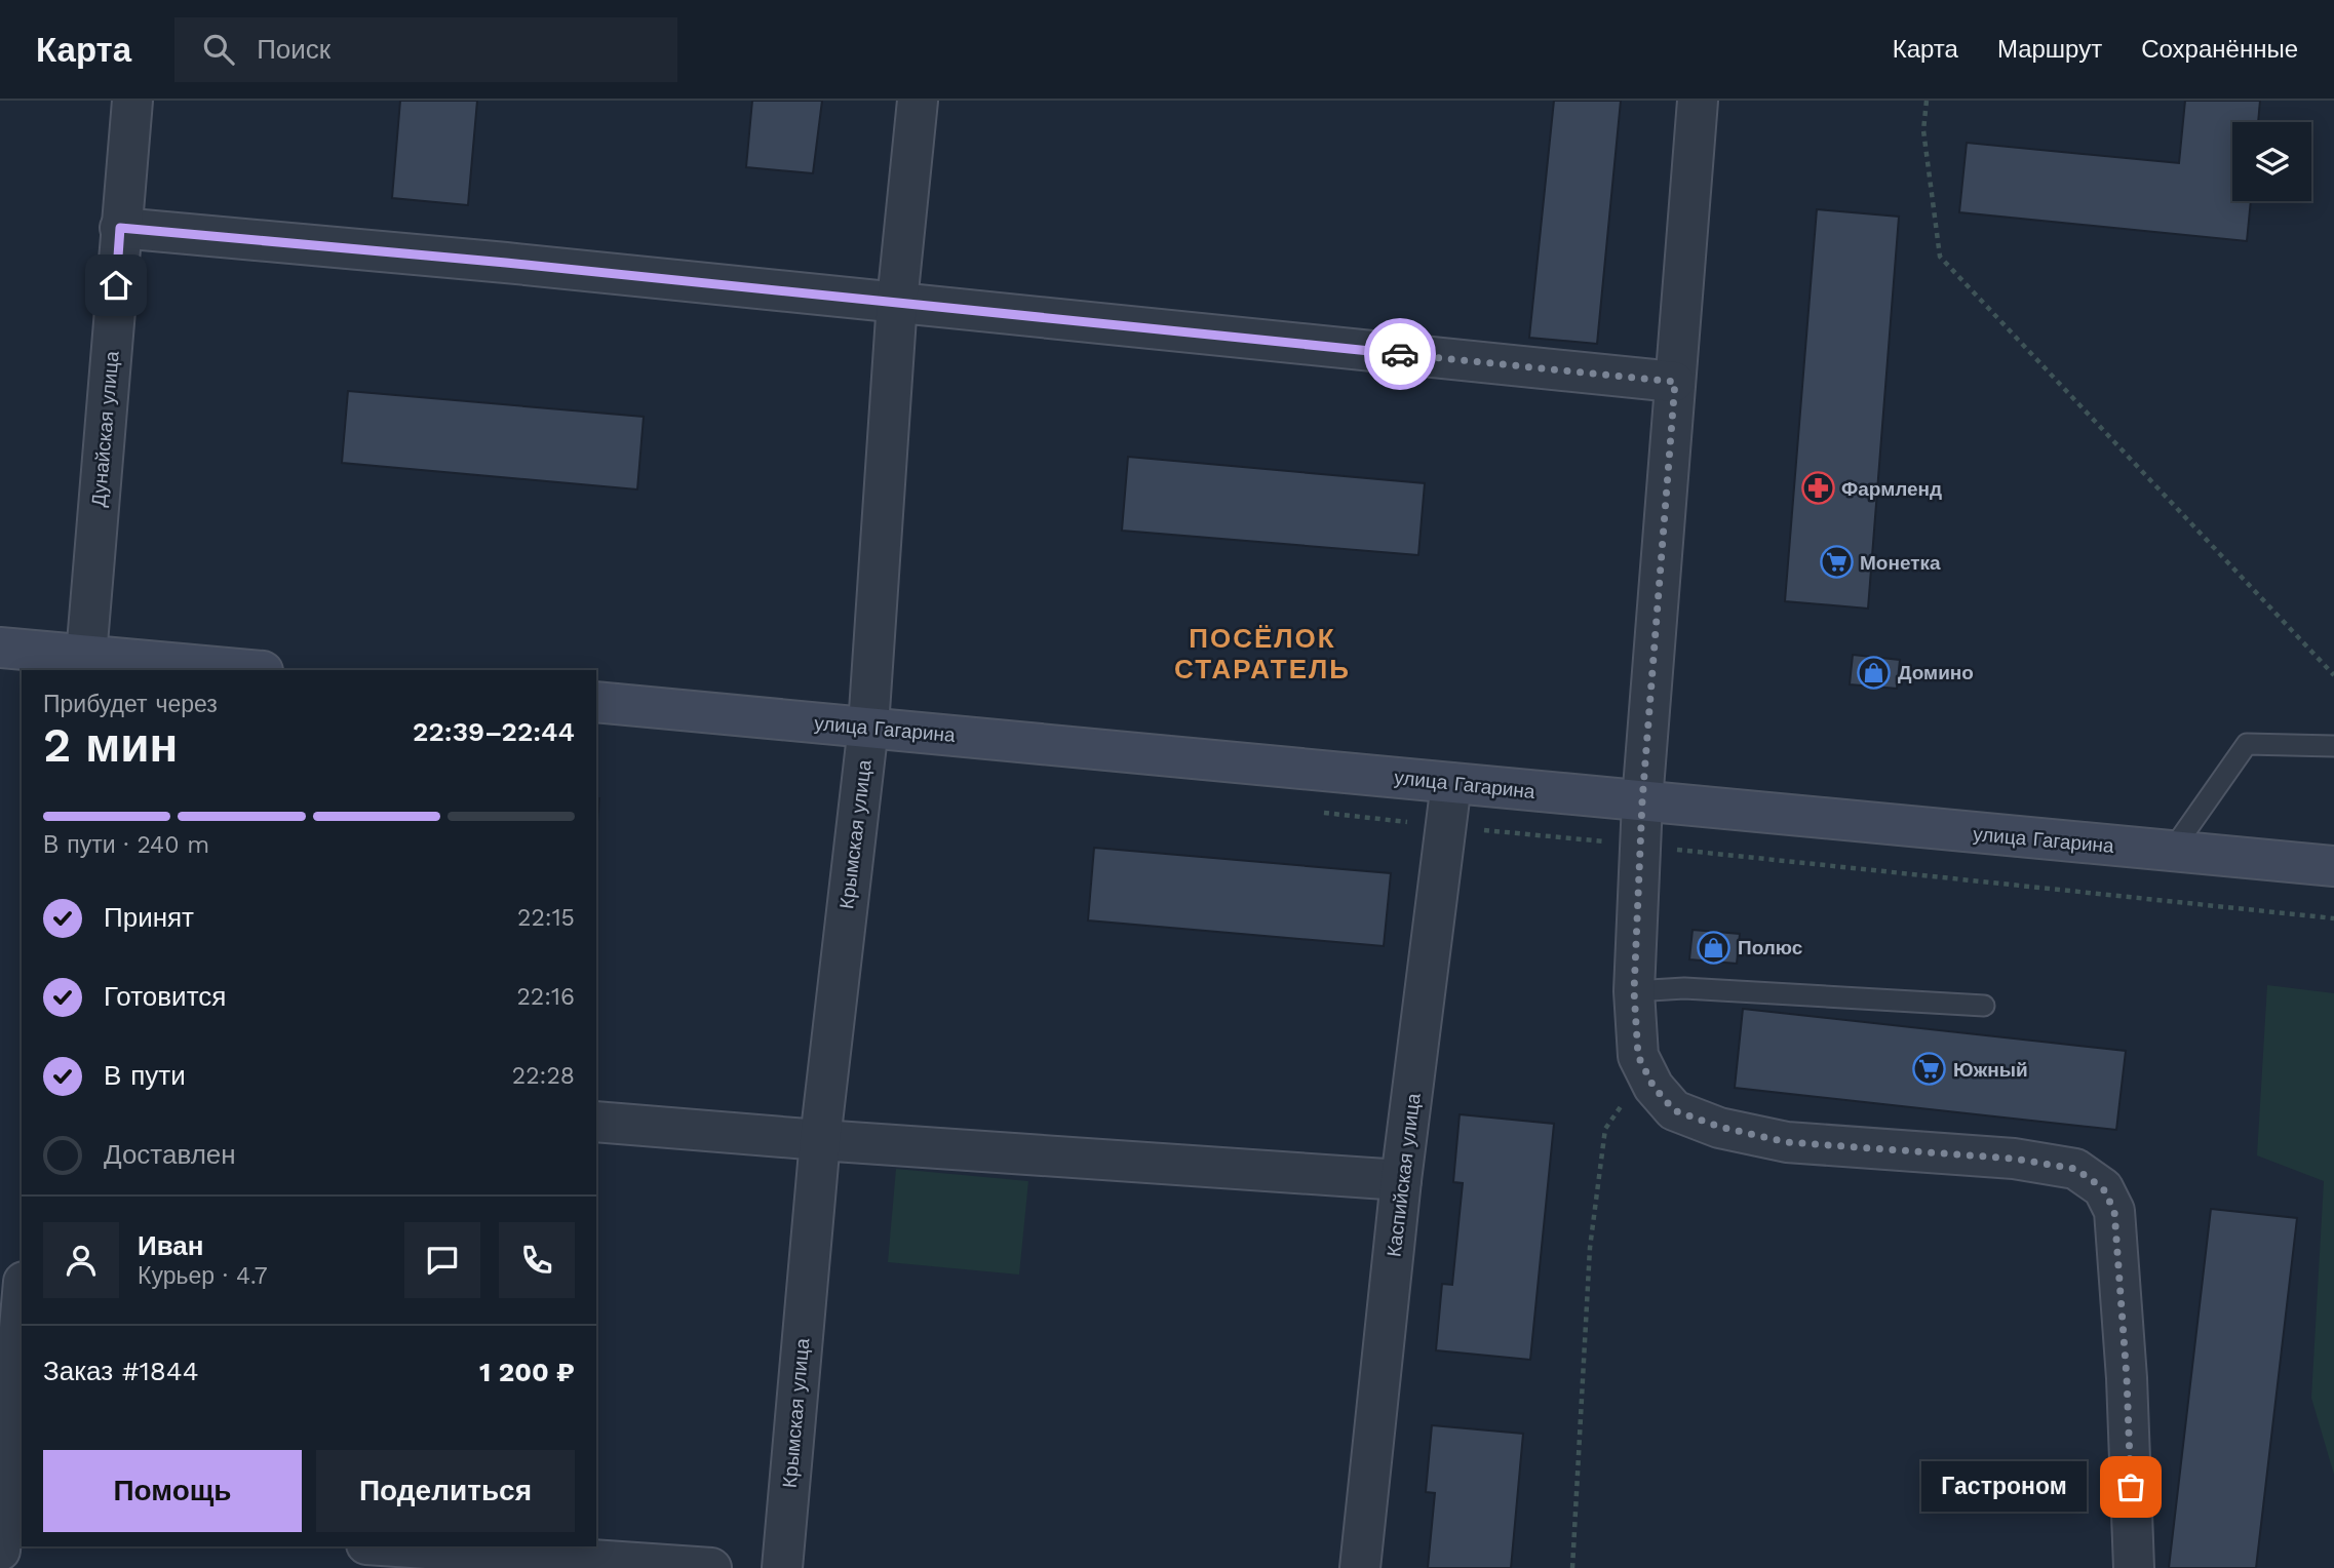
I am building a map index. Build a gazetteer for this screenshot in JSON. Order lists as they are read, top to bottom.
{
  "streets": {
    "street": [
      "Дунайская улица",
      "улица Гагарина",
      "Крымская улица",
      "Каспийская улица"
    ]
  },
  "crossings": [
    ["улица Гагарина", "Крымская улица"],
    ["улица Гагарина", "Каспийская улица"]
  ],
  "districts": ["ПОСЁЛОК СТАРАТЕЛЬ"],
  "places": {
    "pharmacy": ["Фармленд"],
    "supermarket": ["Монетка", "Южный"],
    "shop": ["Домино", "Полюс"],
    "other": ["Гастроном"]
  },
  "page": {
    "header": "Карта",
    "search": "Поиск",
    "nav": ["Карта", "Маршрут", "Сохранённые"],
    "heading": ["2 мин", "Прибудет через", "22:39–22:44"],
    "panel": [
      "Иван",
      "Курьер · 4.7",
      "Заказ #1844",
      "1 200 ₽"
    ],
    "bar": "В пути · 240 m",
    "list": [
      ["Принят", "22:15"],
      ["Готовится", "22:16"],
      ["В пути", "22:28"],
      "Доставлен"
    ],
    "buttons": ["Помощь", "Поделиться"],
    "bubble": "Гастроном"
  }
}
